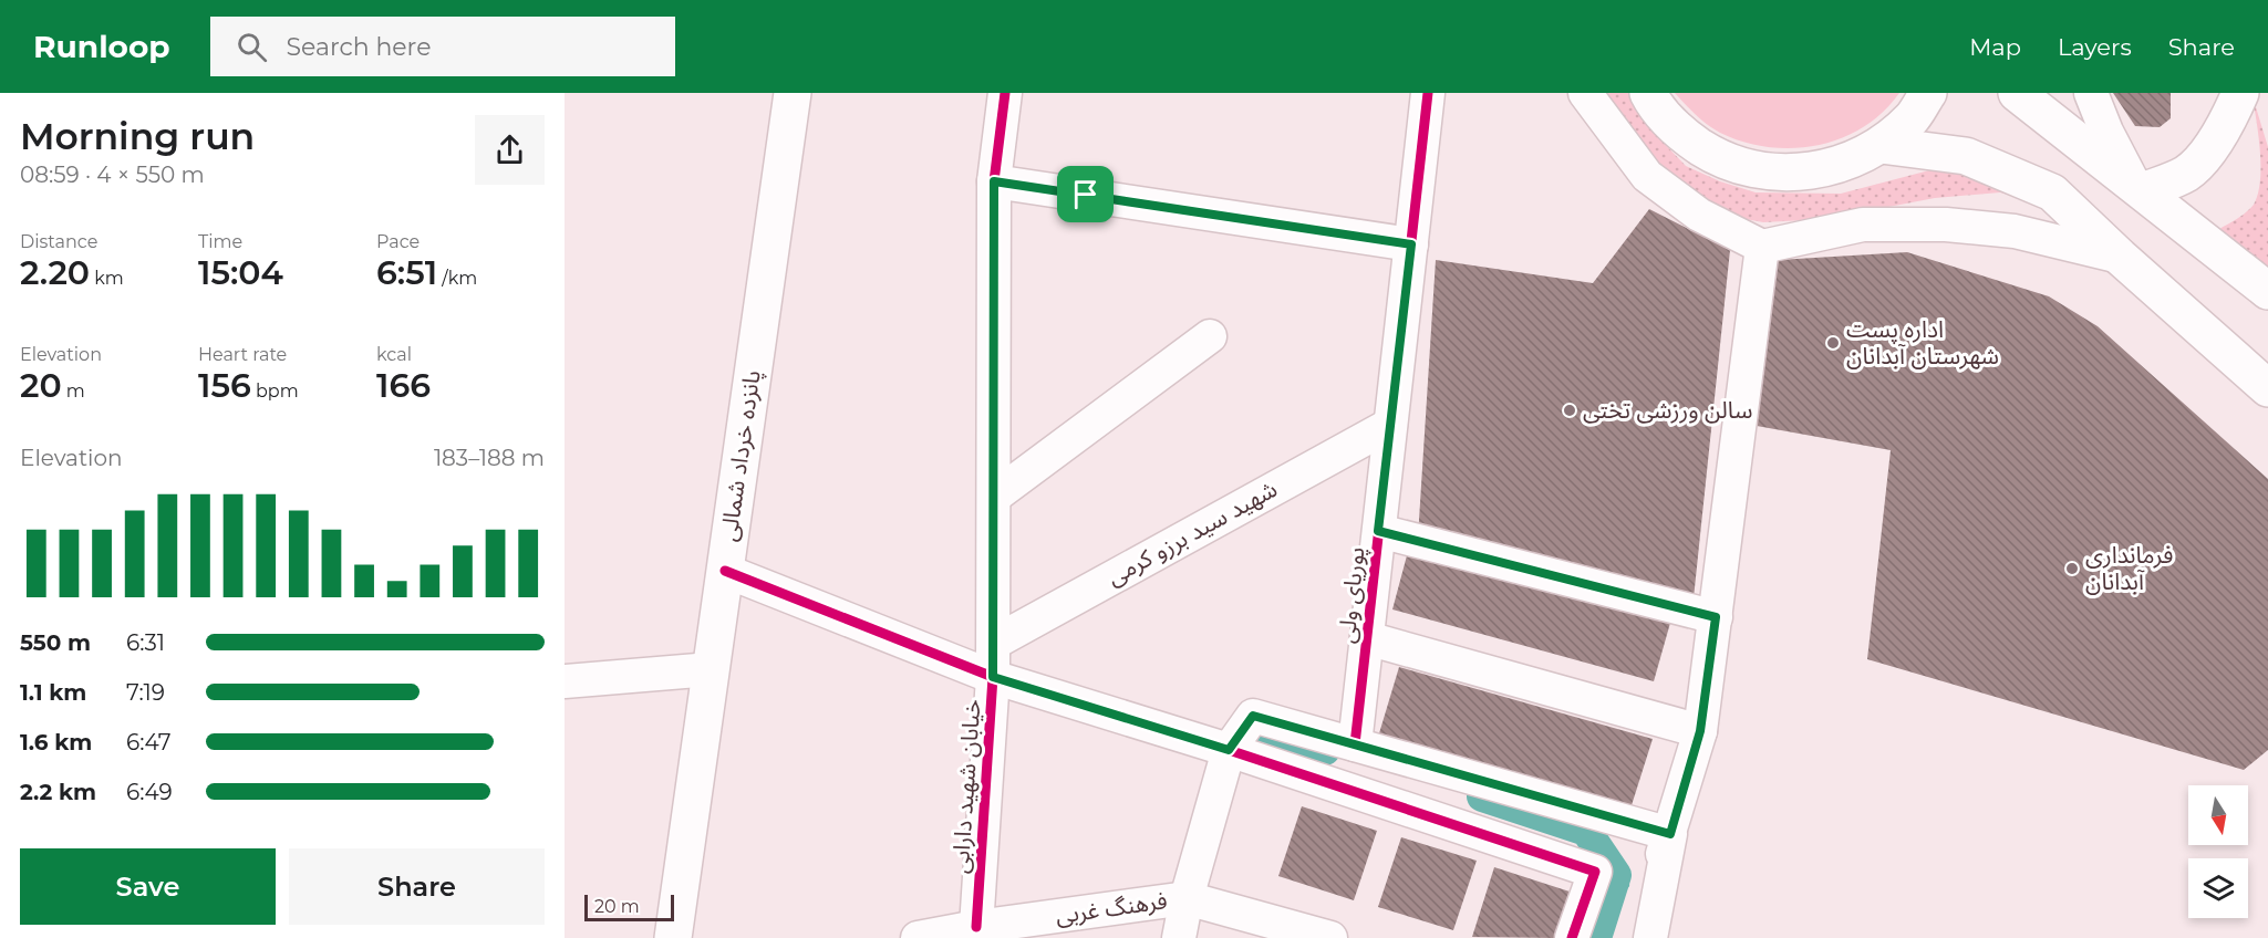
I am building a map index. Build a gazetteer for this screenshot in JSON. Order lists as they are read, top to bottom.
{
  "streets": {
    "main road": ["پانزده خرداد شمالی"],
    "street": [
      "شهید سید برزو کرمی",
      "پوریای ولی",
      "خیابان شهید دارابی",
      "فرهنگ غربی"
    ]
  },
  "crossings": [
    ["شهید سید برزو کرمی", "پوریای ولی"],
    ["شهید سید برزو کرمی", "خیابان شهید دارابی"],
    ["خیابان شهید دارابی", "فرهنگ غربی"]
  ],
  "places": ["اداره پست شهرستان آبدانان", "سالن ورزشی تختی", "فرمانداری آبدانان"],
  "scale_bar": "20 m",
  "north": "bottom",
  "page": {
    "header": "Runloop",
    "search": "Search here",
    "nav": ["Map", "Layers", "Share"],
    "heading": ["Morning run", "08:59 · 4 × 550 m"],
    "stats": [
      ["Distance", "2.20 km"],
      ["Time", "15:04"],
      ["Pace", "6:51 /km"],
      ["Elevation", "20 m"],
      ["Heart rate", "156 bpm"],
      ["kcal", "166"]
    ],
    "chart": ["Elevation", "183–188 m"],
    "list": [
      {
        "name": "550 m",
        "note": "6:31"
      },
      {
        "name": "1.1 km",
        "note": "7:19"
      },
      {
        "name": "1.6 km",
        "note": "6:47"
      },
      {
        "name": "2.2 km",
        "note": "6:49"
      }
    ],
    "buttons": ["Save", "Share"],
    "scale": "20 m"
  }
}
